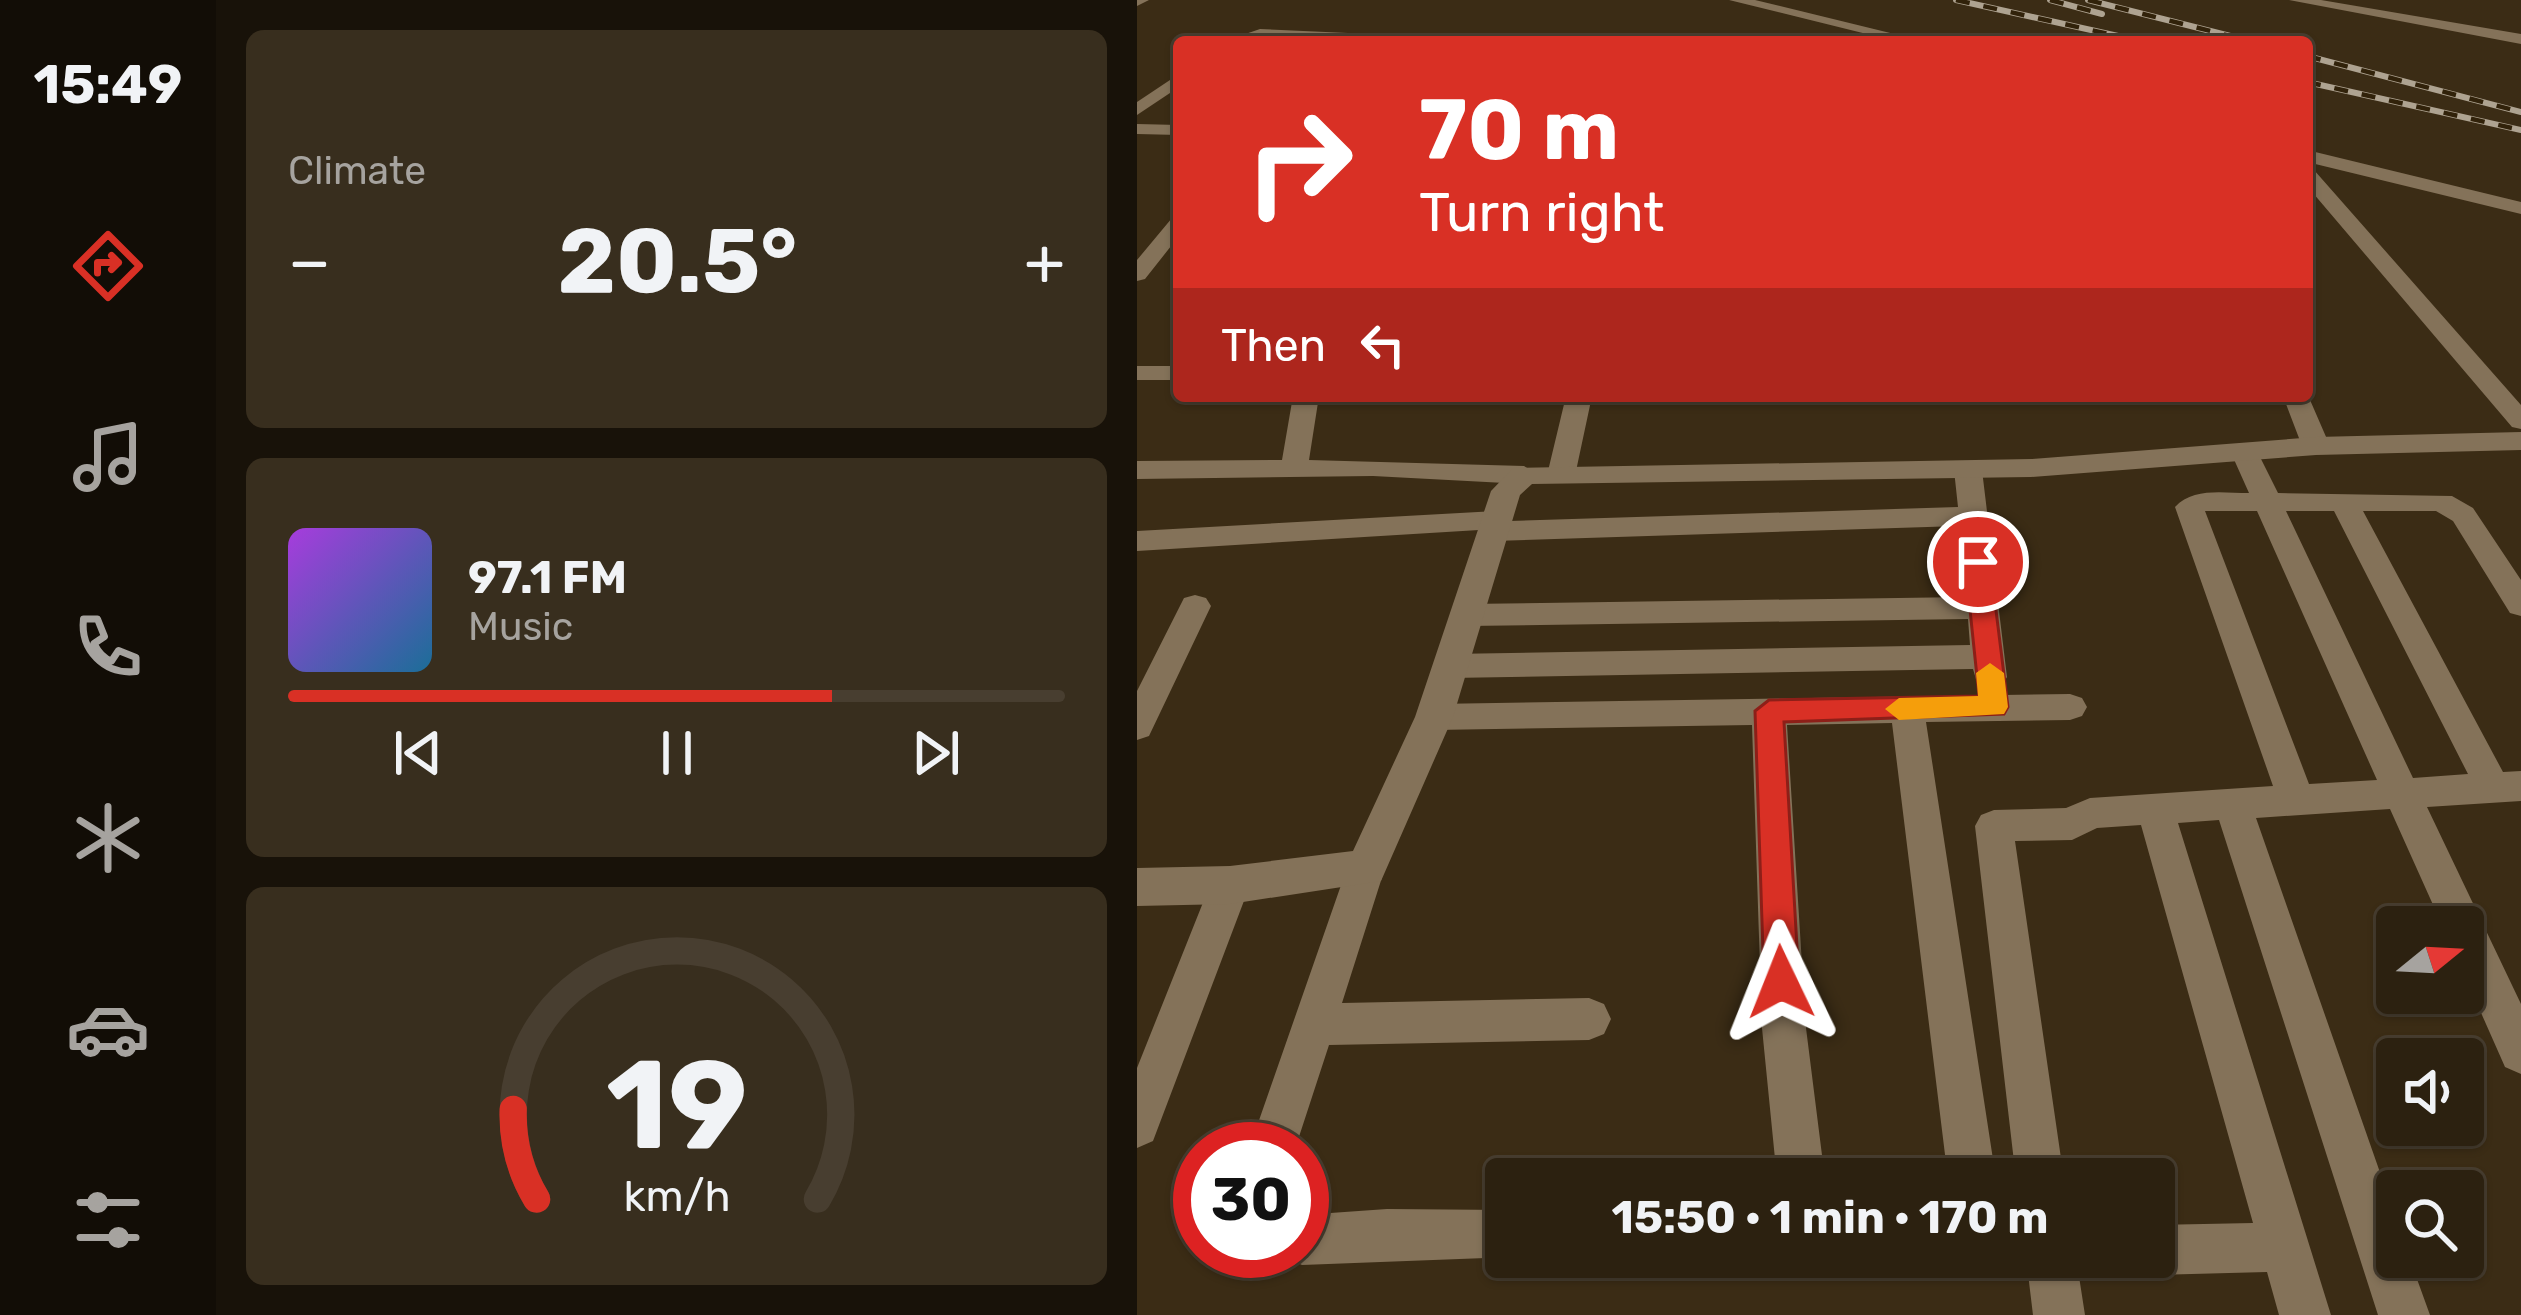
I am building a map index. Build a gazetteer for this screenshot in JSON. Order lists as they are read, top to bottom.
{
  "north": "right",
  "page": {
    "tabs": "15:49",
    "tile": "Climate",
    "turn": ["70 m", "Turn right"],
    "heat": ["−", "20.5°", "+"],
    "then": "Then",
    "song": ["97.1 FM", "Music"],
    "limit": "30",
    "trip": "15:50 · 1 min · 170 m",
    "gauge": ["19", "km/h"]
  }
}
